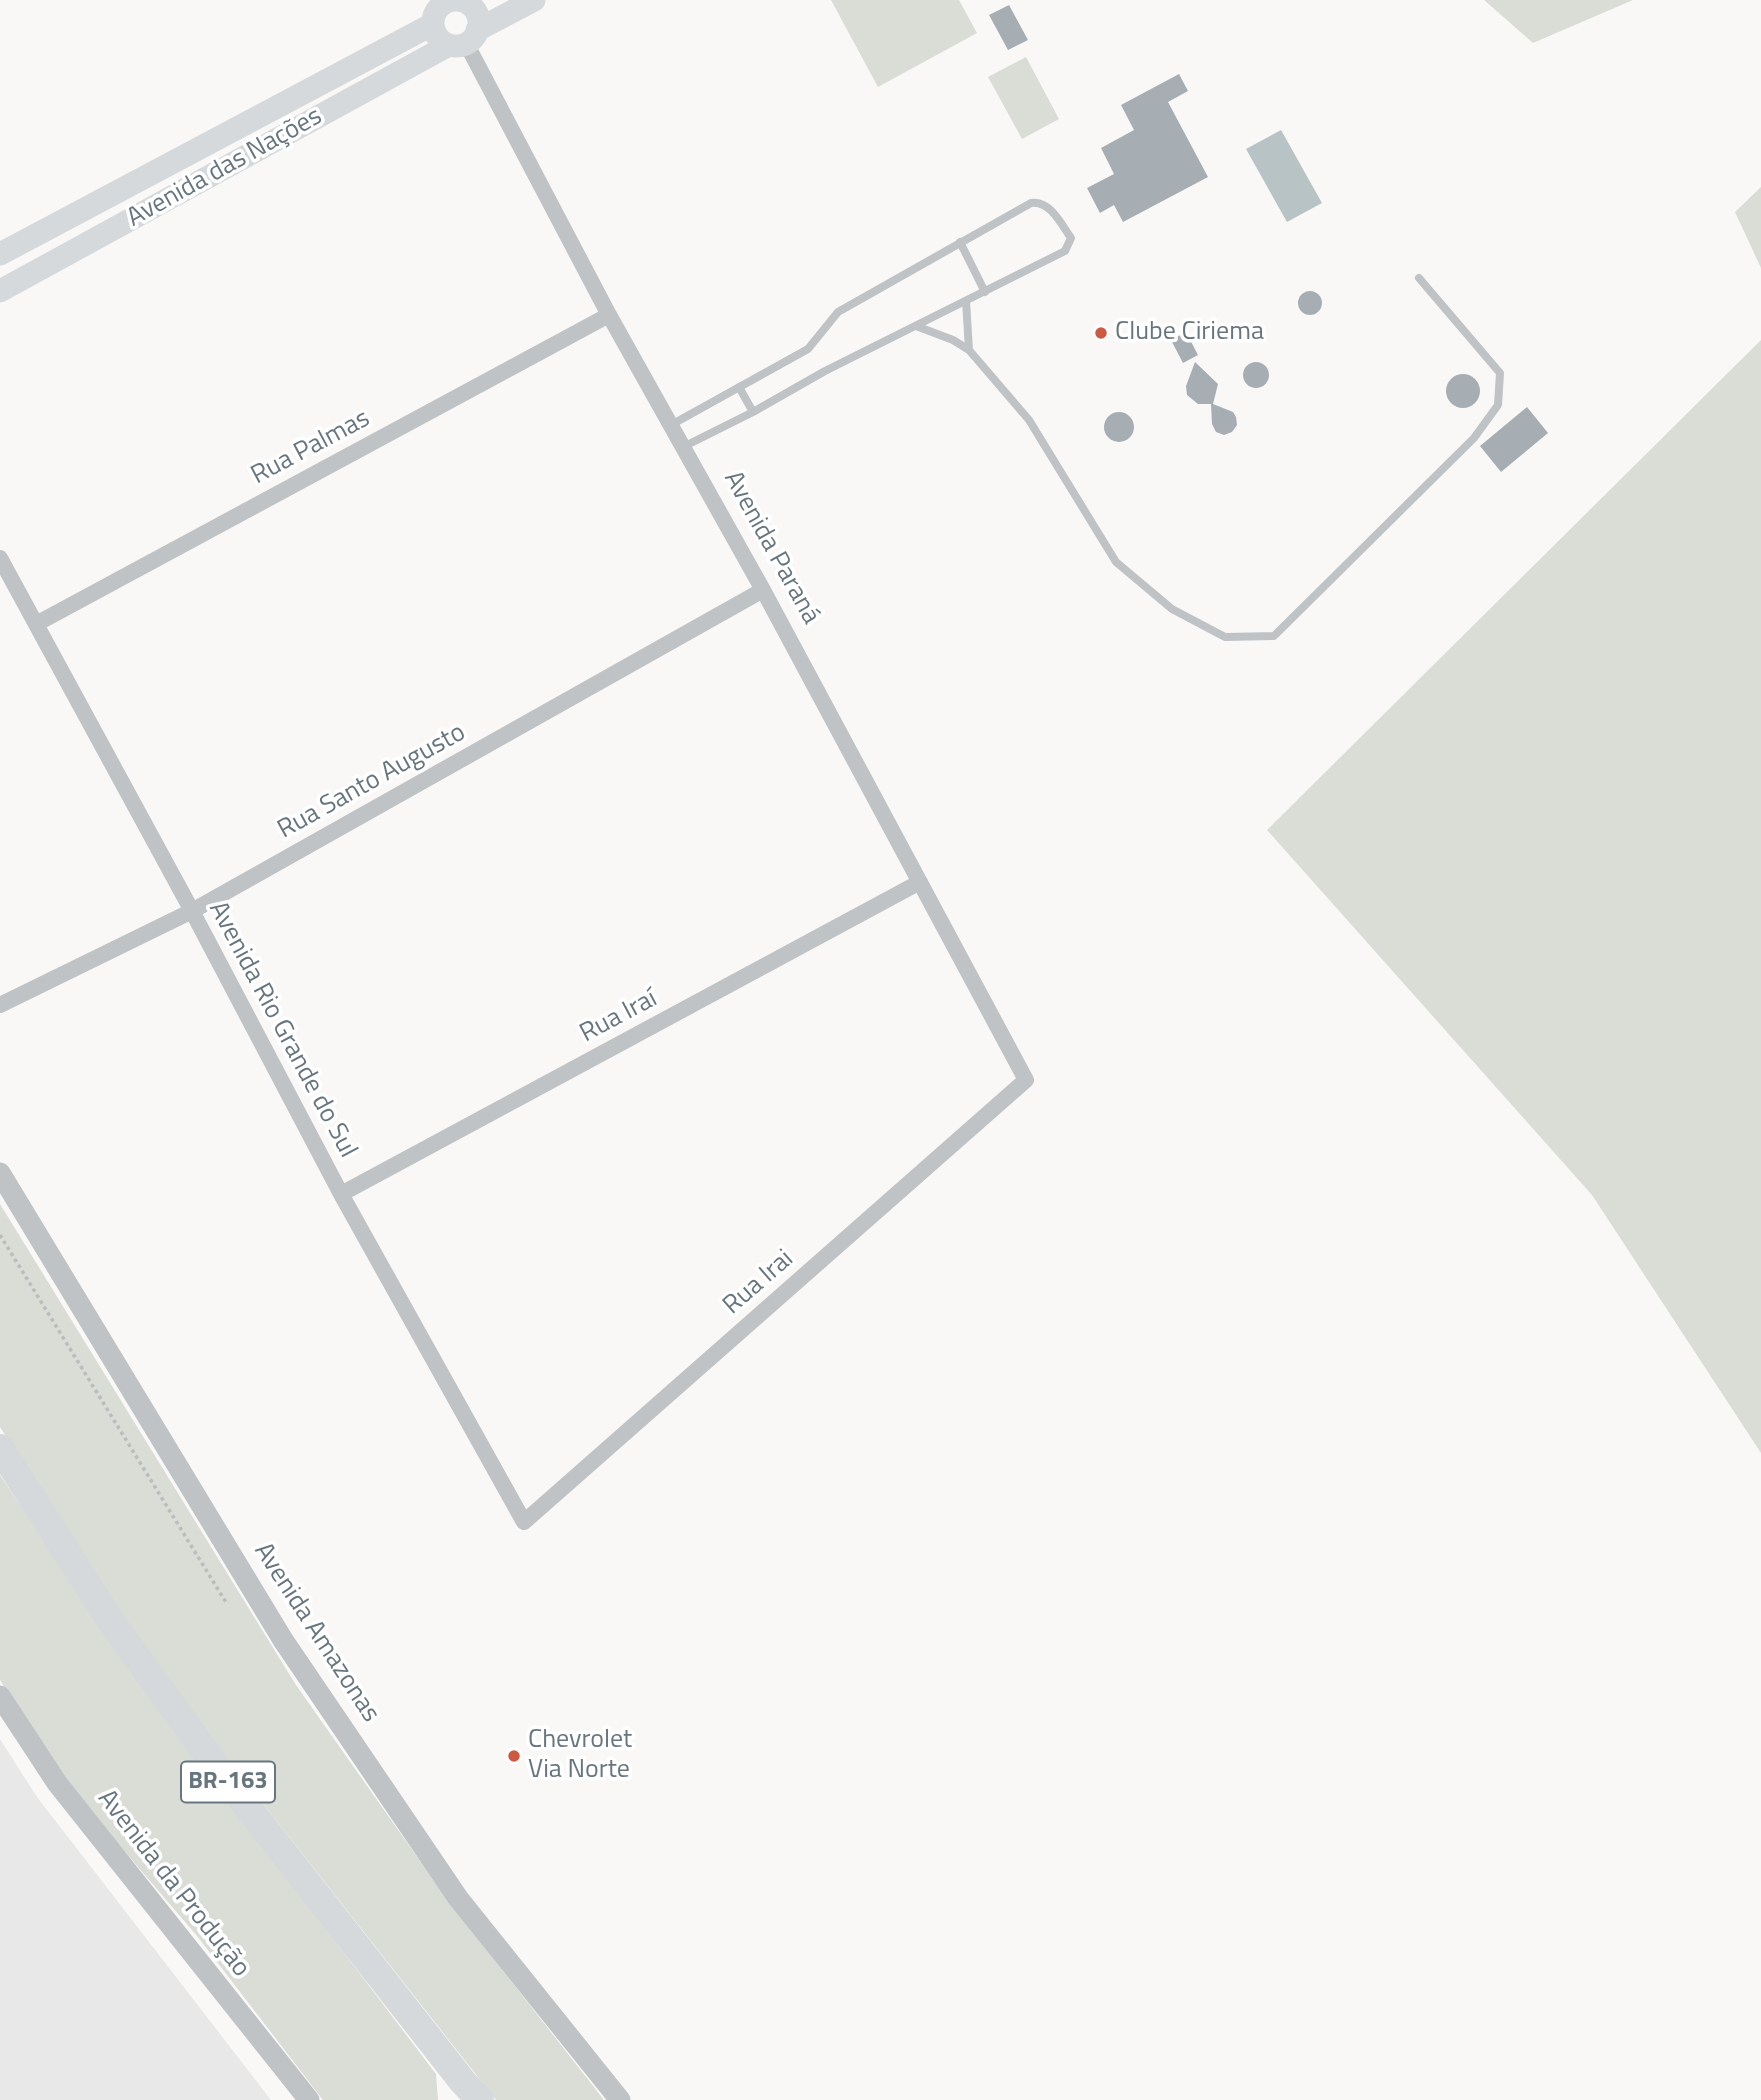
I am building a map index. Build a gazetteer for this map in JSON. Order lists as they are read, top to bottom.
{
  "streets": {
    "highway": ["BR-163"],
    "main road": ["Avenida das Nações"],
    "street": [
      "Rua Palmas",
      "Avenida Paraná",
      "Rua Santo Augusto",
      "Rua Iraí",
      "Avenida Rio Grande do Sul",
      "Rua Irai",
      "Avenida Amazonas",
      "Avenida da Produção"
    ]
  },
  "crossings": [
    ["Avenida das Nações", "Avenida Paraná"],
    ["Rua Palmas", "Avenida Paraná"],
    ["Rua Palmas", "Avenida Rio Grande do Sul"],
    ["Avenida Paraná", "Rua Santo Augusto"],
    ["Avenida Paraná", "Rua Iraí"],
    ["Avenida Paraná", "Rua Irai"],
    ["Rua Santo Augusto", "Avenida Rio Grande do Sul"],
    ["Rua Iraí", "Avenida Rio Grande do Sul"],
    ["Avenida Rio Grande do Sul", "Rua Irai"]
  ],
  "places": ["Clube Ciriema", "Chevrolet Via Norte"]
}
